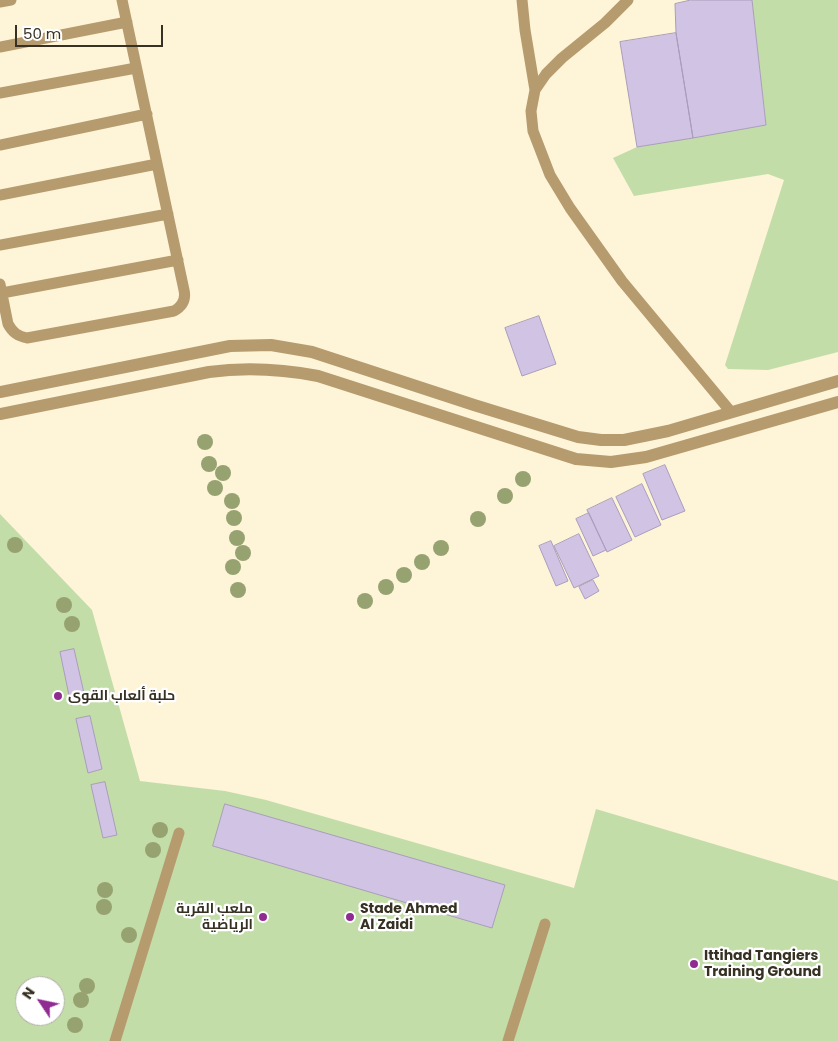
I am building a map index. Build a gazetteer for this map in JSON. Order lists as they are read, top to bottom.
{
  "places": [
    "حلبة ألعاب القوى",
    "ملعب القرية الرياضية",
    "Stade Ahmed Al Zaidi",
    "Ittihad Tangiers Training Ground"
  ],
  "scale_bar": "50 m",
  "north": "top left"
}
